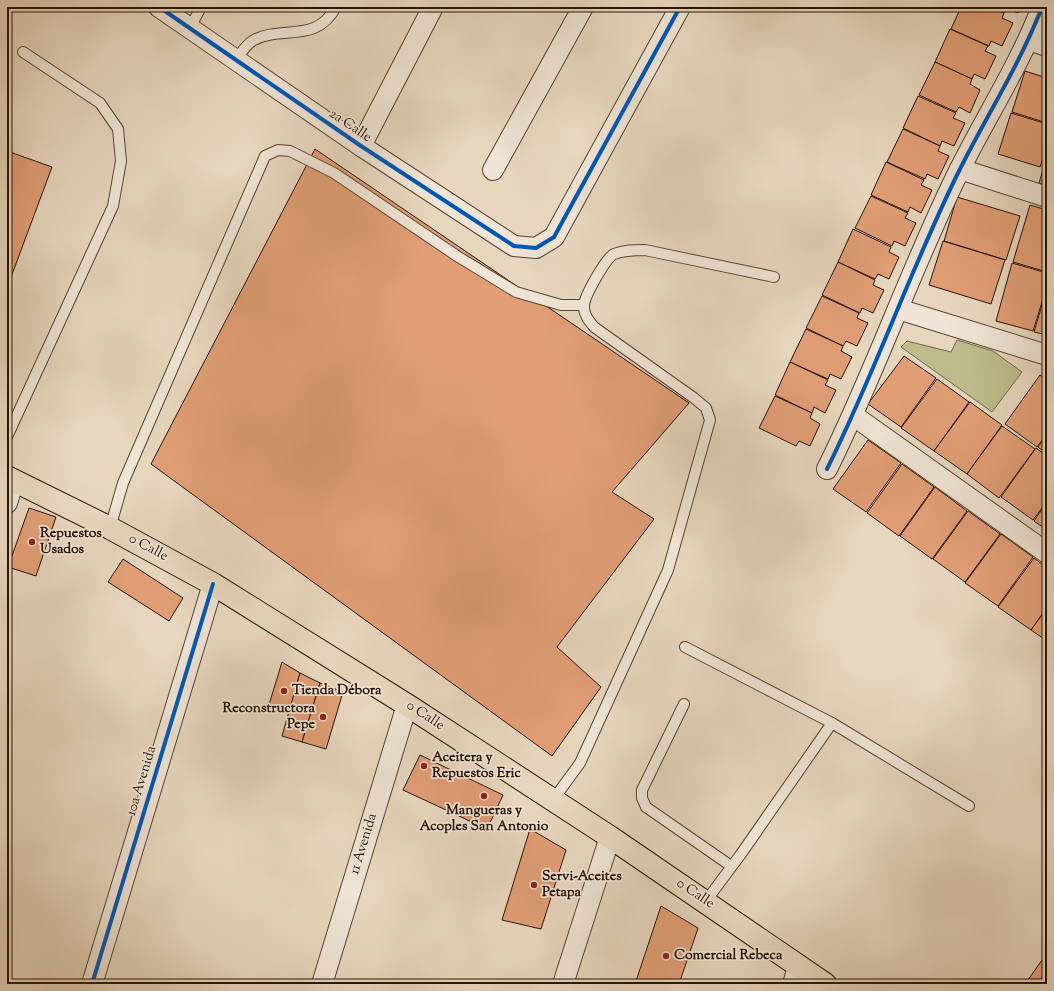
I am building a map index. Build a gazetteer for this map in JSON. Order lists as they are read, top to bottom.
{
  "streets": {
    "main road": ["0 Calle"],
    "street": ["2a Calle", "10a Avenida", "11 Avenida"]
  },
  "crossings": [
    ["0 Calle", "10a Avenida"],
    ["0 Calle", "11 Avenida"]
  ],
  "places": [
    "Repuestos Usados",
    "Tienda Débora",
    "Reconstructora Pepe",
    "Aceitera y Repuestos Eric",
    "Mangueras y Acoples San Antonio",
    "Servi-Aceites Petapa",
    "Comercial Rebeca"
  ]
}
